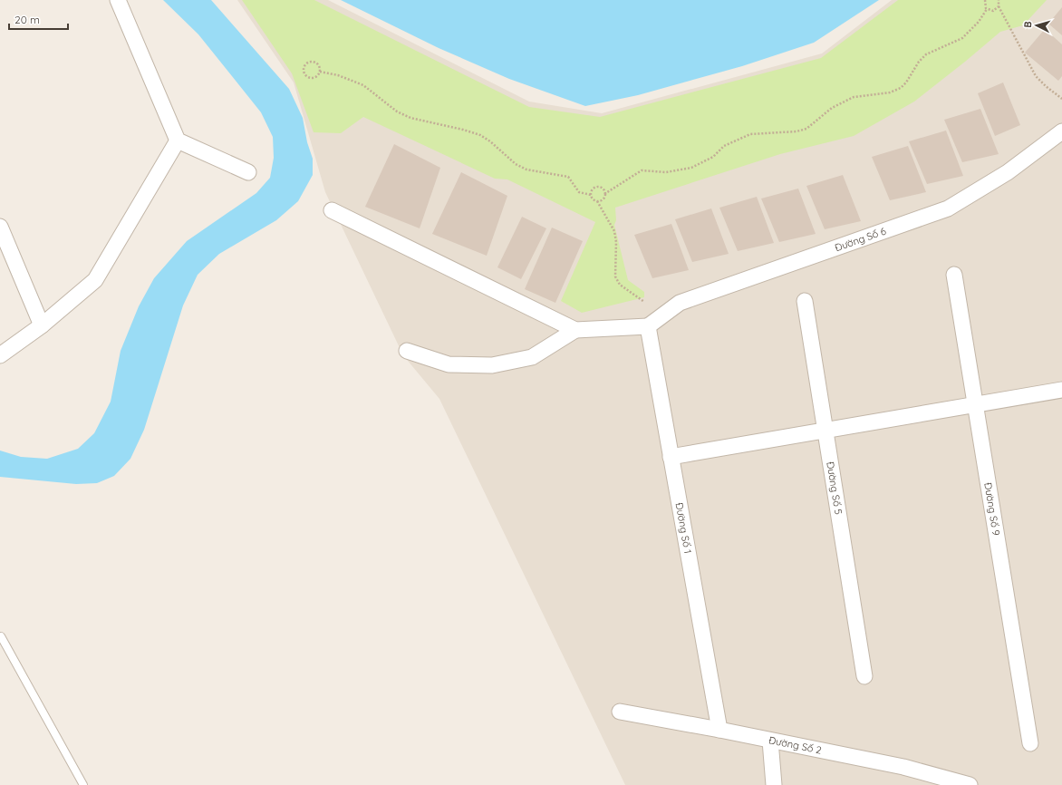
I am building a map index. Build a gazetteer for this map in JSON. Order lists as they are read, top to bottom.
{
  "streets": {
    "street": [
      "Đường Số 6",
      "Đường Số 5",
      "Đường Số 9",
      "Đường Số 1",
      "Đường Số 2"
    ]
  },
  "crossings": [
    ["Đường Số 6", "Đường Số 1"],
    ["Đường Số 1", "Đường Số 2"]
  ],
  "scale_bar": "20 m",
  "north": "left"
}
